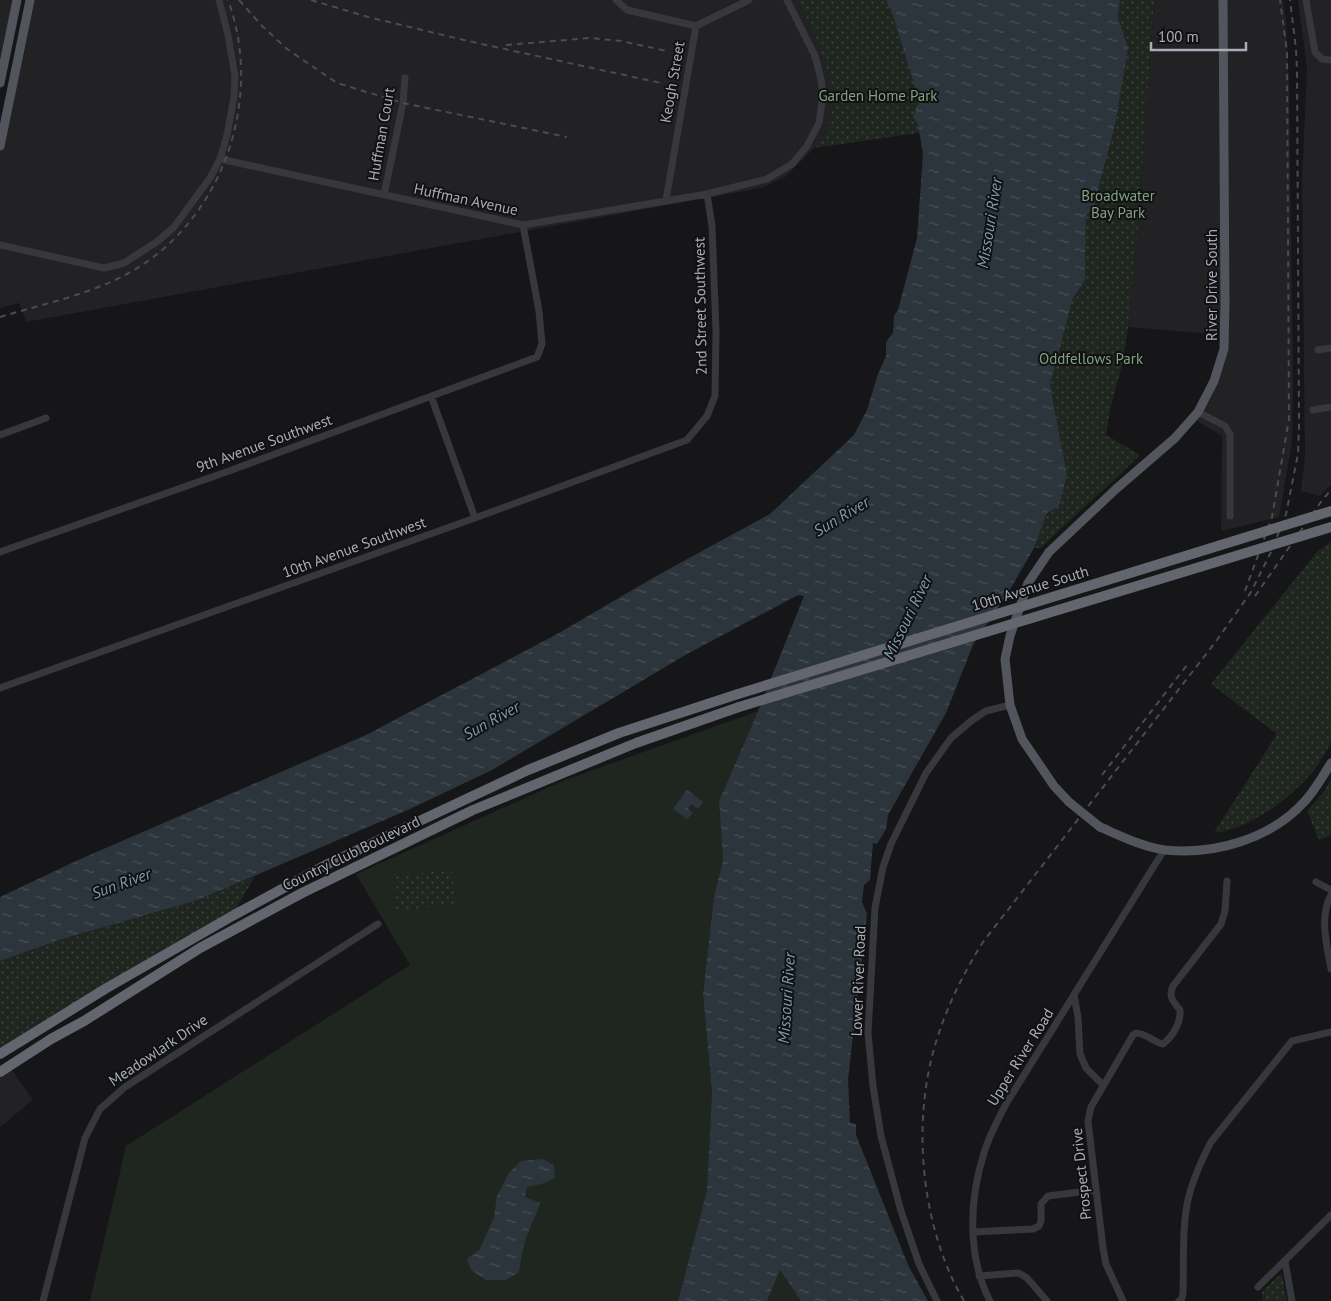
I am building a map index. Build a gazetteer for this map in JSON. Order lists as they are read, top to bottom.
{
  "streets": {
    "highway": ["10th Avenue South", "Country Club Boulevard"],
    "main road": ["River Drive South"],
    "street": [
      "Keogh Street",
      "Huffman Court",
      "Huffman Avenue",
      "2nd Street Southwest",
      "9th Avenue Southwest",
      "10th Avenue Southwest",
      "Lower River Road",
      "Meadowlark Drive",
      "Upper River Road",
      "Prospect Drive"
    ]
  },
  "crossings": [
    ["Keogh Street", "Huffman Avenue"],
    ["Huffman Court", "Huffman Avenue"],
    ["Huffman Avenue", "2nd Street Southwest"],
    ["Huffman Avenue", "9th Avenue Southwest"],
    ["River Drive South", "Lower River Road"],
    ["River Drive South", "Upper River Road"],
    ["2nd Street Southwest", "10th Avenue Southwest"],
    ["10th Avenue South", "Country Club Boulevard"]
  ],
  "water": ["Missouri River", "Sun River"],
  "parks": ["Garden Home Park", "Broadwater Bay Park", "Oddfellows Park"],
  "scale_bar": "100 m"
}
